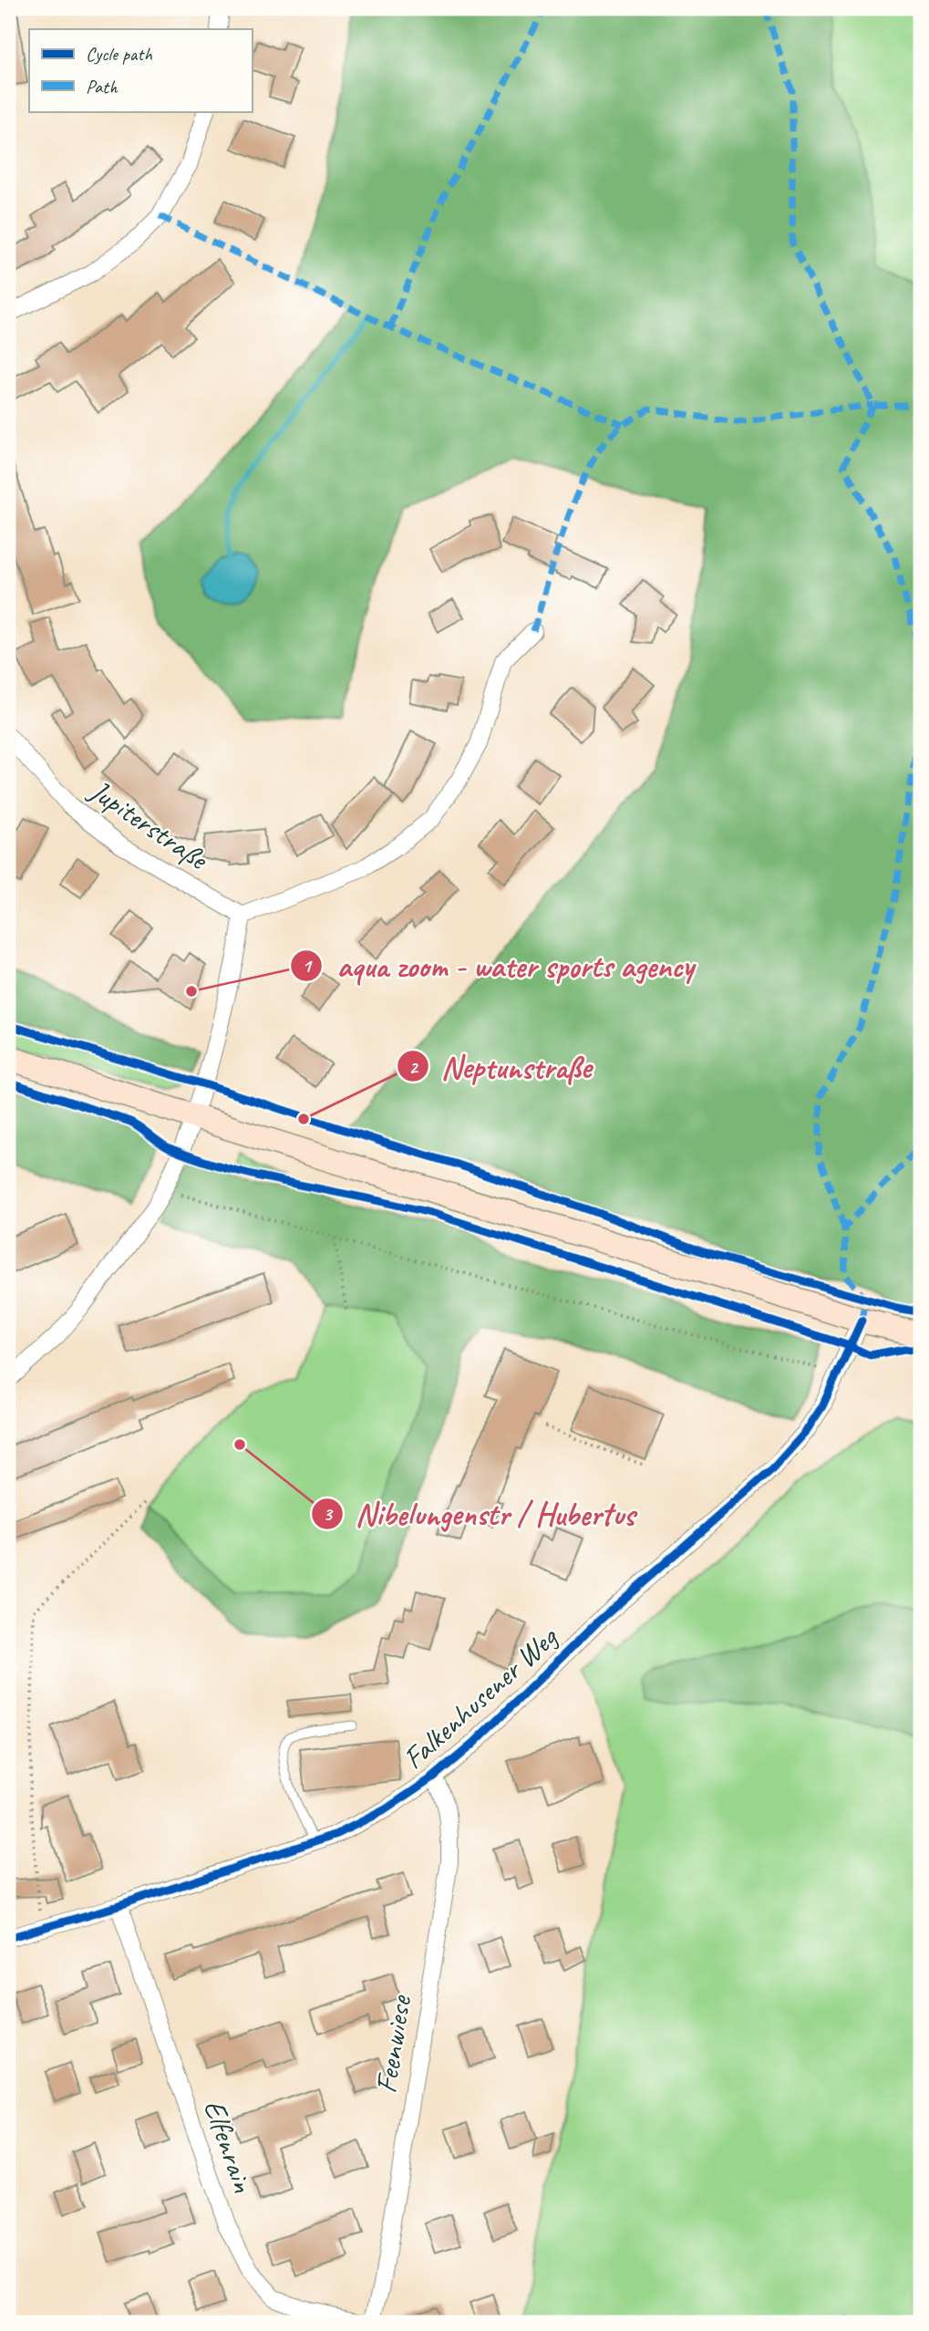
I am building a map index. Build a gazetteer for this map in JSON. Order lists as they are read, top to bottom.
{
  "streets": {
    "street": [
      "Jupiterstraße",
      "Falkenhusener Weg",
      "Feenwiese",
      "Elfenrain"
    ]
  },
  "crossings": [
    ["Falkenhusener Weg", "Feenwiese"],
    ["Falkenhusener Weg", "Elfenrain"],
    ["Feenwiese", "Elfenrain"]
  ],
  "places": ["aqua zoom - water sports agency", "Neptunstraße", "Nibelungenstr / Hubertus"],
  "legend": ["Cycle path", "Path"]
}
